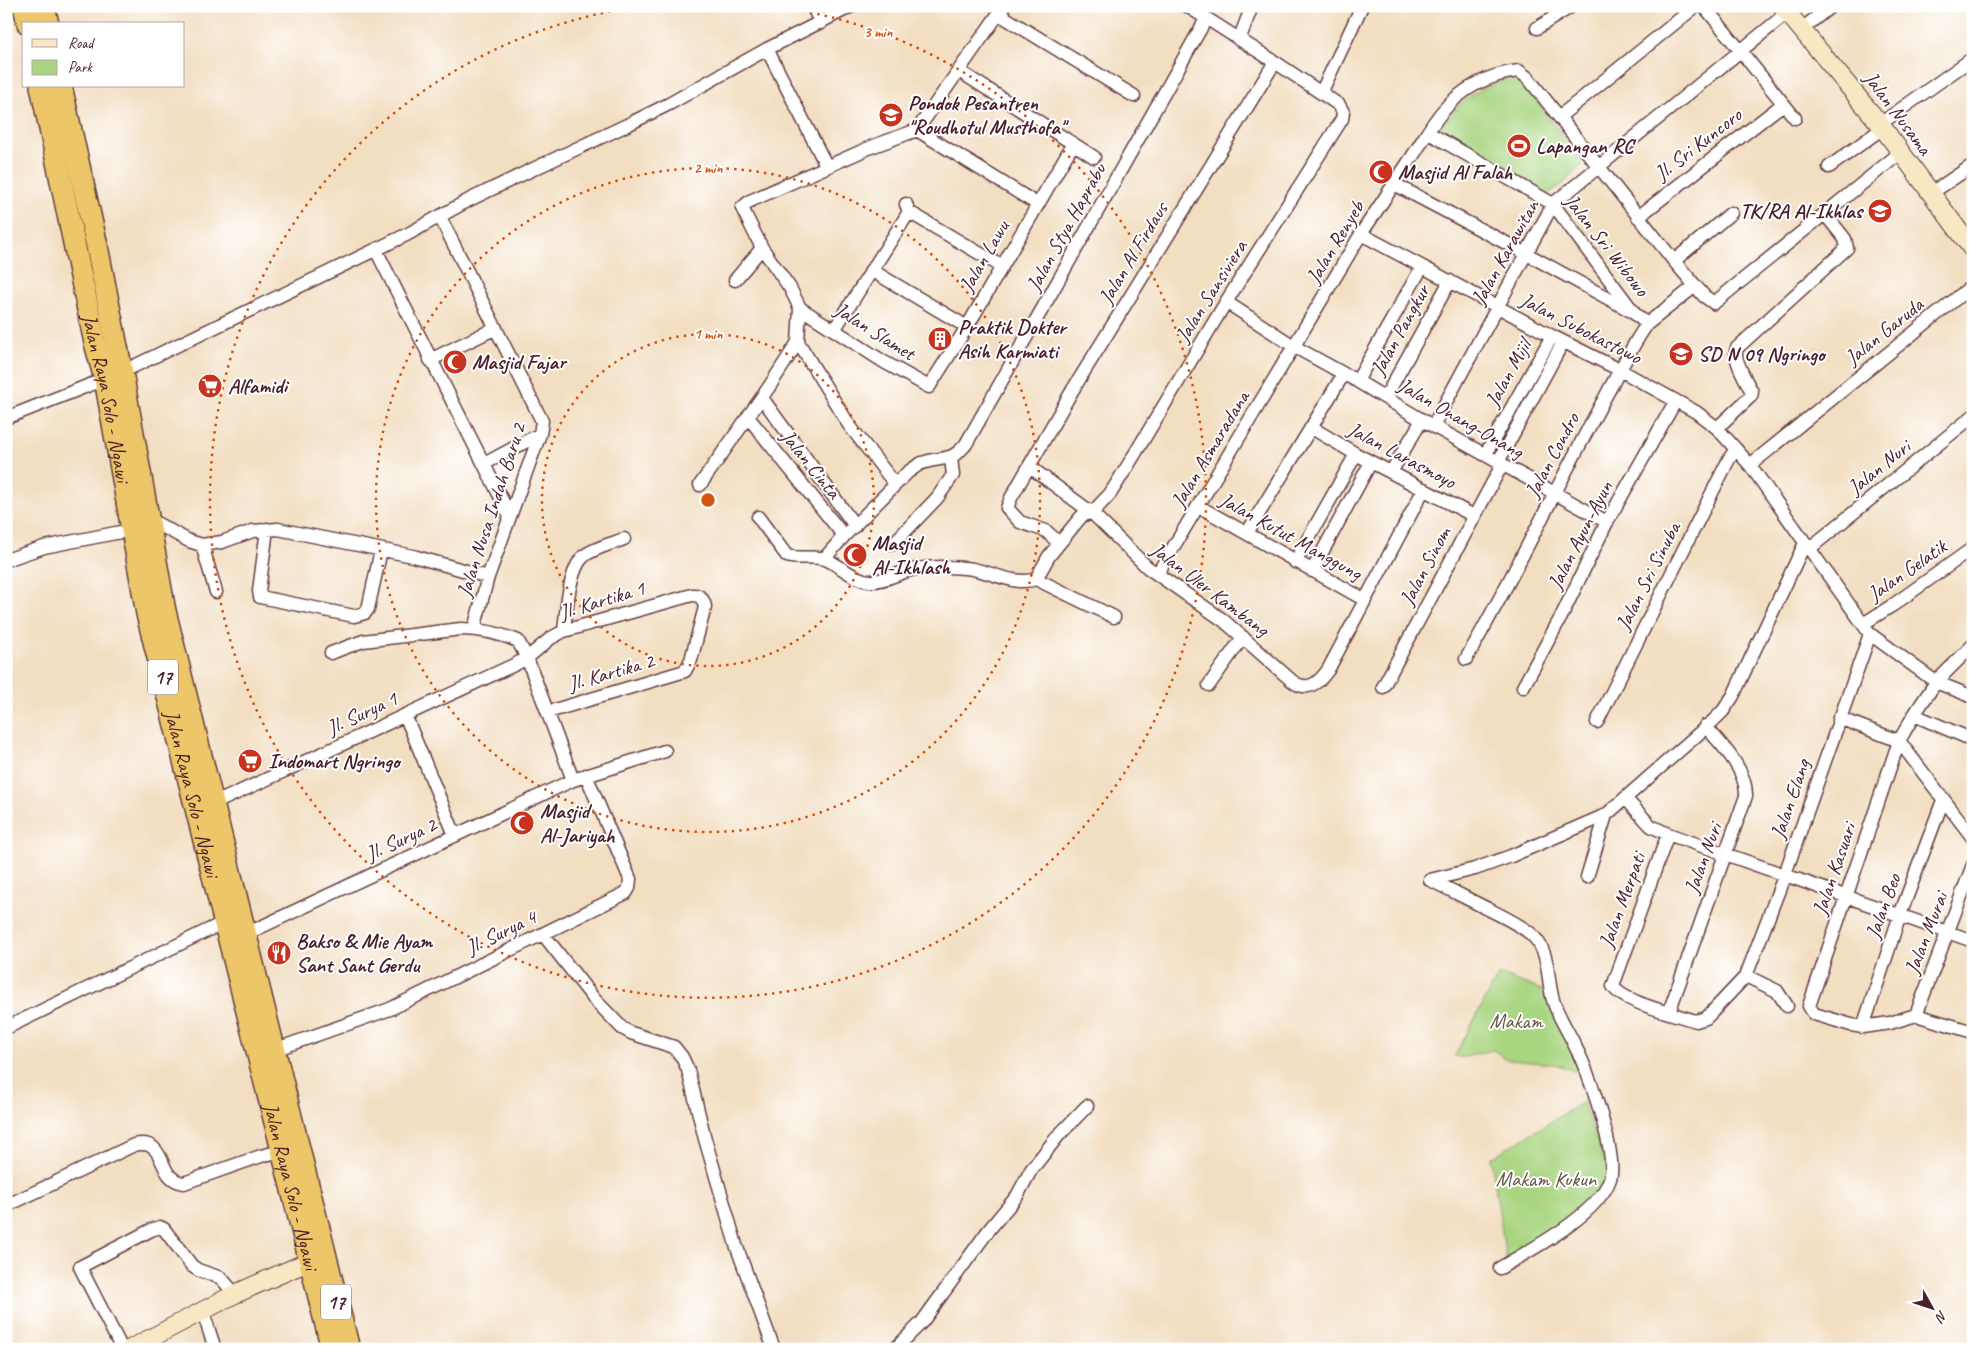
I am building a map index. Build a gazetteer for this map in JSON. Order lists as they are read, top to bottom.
{
  "streets": {
    "highway": ["Jalan Raya Solo - Ngawi", "17"],
    "street": [
      "Jalan Nusama",
      "Jl. Sri Kuncoro",
      "Jalan Stya Haprabu",
      "Jalan Renyeb",
      "Jalan Sri Wibowo",
      "Jalan Karawitan",
      "Jalan Al Firdaus",
      "Jalan Lawu",
      "Jalan Sansiviera",
      "Jalan Subokastowo",
      "Jalan Pangkur",
      "Jalan Slamet",
      "Jalan Garuda",
      "Jalan Mijil",
      "Jalan Onang-Onang",
      "Jalan Asmaradana",
      "Jalan Larasmoyo",
      "Jalan Condro",
      "Jalan Cinta",
      "Jalan Nuri",
      "Jalan Nusa Indah Baru 2",
      "Jalan Ayun-Ayun",
      "Jalan Kutut Manggung",
      "Jalan Sinom",
      "Jalan Gelatik",
      "Jalan Sri Sinuba",
      "Jalan Uler Kambang",
      "Jl. Kartika 1",
      "Jl. Kartika 2",
      "Jl. Surya 1",
      "Jalan Elang",
      "Jl. Surya 2",
      "Jalan Kasuari",
      "Jalan Merpati",
      "Jalan Beo",
      "Jl. Surya 4",
      "Jalan Murai"
    ]
  },
  "crossings": [
    ["Jalan Nusama", "Jalan Karawitan"],
    ["Jl. Sri Kuncoro", "Jalan Renyeb"],
    ["Jalan Stya Haprabu", "Jalan Sansiviera"],
    ["Jalan Renyeb", "Jalan Sri Wibowo"],
    ["Jalan Renyeb", "Jalan Karawitan"],
    ["Jalan Renyeb", "Jalan Subokastowo"],
    ["Jalan Renyeb", "Jalan Onang-Onang"],
    ["Jalan Renyeb", "Jalan Asmaradana"],
    ["Jalan Renyeb", "Jalan Condro"],
    ["Jalan Sri Wibowo", "Jalan Karawitan"],
    ["Jalan Sri Wibowo", "Jalan Condro"],
    ["Jalan Karawitan", "Jalan Subokastowo"],
    ["Jalan Karawitan", "Jalan Onang-Onang"],
    ["Jalan Karawitan", "Jalan Larasmoyo"],
    ["Jalan Al Firdaus", "Jalan Sansiviera"],
    ["Jalan Al Firdaus", "Jalan Uler Kambang"],
    ["Jalan Lawu", "Jalan Slamet"],
    ["Jalan Sansiviera", "Jalan Onang-Onang"],
    ["Jalan Sansiviera", "Jalan Uler Kambang"],
    ["Jalan Subokastowo", "Jalan Pangkur"],
    ["Jalan Subokastowo", "Jalan Garuda"],
    ["Jalan Subokastowo", "Jalan Mijil"],
    ["Jalan Subokastowo", "Jalan Condro"],
    ["Jalan Subokastowo", "Jalan Nuri"],
    ["Jalan Subokastowo", "Jalan Ayun-Ayun"],
    ["Jalan Subokastowo", "Jalan Sinom"],
    ["Jalan Subokastowo", "Jalan Gelatik"],
    ["Jalan Subokastowo", "Jalan Sri Sinuba"],
    ["Jalan Subokastowo", "Jalan Elang"],
    ["Jalan Subokastowo", "Jalan Kasuari"],
    ["Jalan Pangkur", "Jalan Onang-Onang"],
    ["Jalan Mijil", "Jalan Onang-Onang"],
    ["Jalan Mijil", "Jalan Sinom"],
    ["Jalan Raya Solo - Ngawi", "Jl. Surya 1"],
    ["Jalan Raya Solo - Ngawi", "Jl. Surya 2"],
    ["Jalan Raya Solo - Ngawi", "Jl. Surya 4"],
    ["Jalan Onang-Onang", "Jalan Asmaradana"],
    ["Jalan Onang-Onang", "Jalan Condro"],
    ["Jalan Onang-Onang", "Jalan Ayun-Ayun"],
    ["Jalan Onang-Onang", "Jalan Sinom"],
    ["Jalan Asmaradana", "Jalan Kutut Manggung"],
    ["Jalan Larasmoyo", "Jalan Sinom"],
    ["Jalan Nuri", "Jalan Merpati"],
    ["Jalan Kutut Manggung", "Jalan Uler Kambang"],
    ["Jalan Gelatik", "Jalan Elang"],
    ["Jl. Kartika 1", "Jl. Kartika 2"],
    ["Jl. Kartika 1", "Jl. Surya 1"],
    ["Jl. Surya 2", "Jl. Surya 4"],
    ["Jalan Kasuari", "Jalan Beo"]
  ],
  "parks": ["Makam", "Makam Kukun"],
  "places": {
    "school or university": ["Pondok Pesantren \"Roudhotul Musthofa\"", "TK/RA Al-Ikhlas", "SD N 09 Ngringo"],
    "sports": ["Lapangan RC"],
    "mosque": [
      "Masjid Al Falah",
      "Masjid Fajar",
      "Masjid Al-Ikhlash",
      "Masjid Al-Jariyah"
    ],
    "building": ["Praktik Dokter Asih Karmiati"],
    "supermarket": ["Alfamidi", "Indomart Ngringo"],
    "restaurant": ["Bakso & Mie Ayam Sant Sant Gerdu"]
  },
  "legend": ["Road", "Park"],
  "north": "bottom right",
  "rings": ["3 min", "2 min", "1 min"]
}
